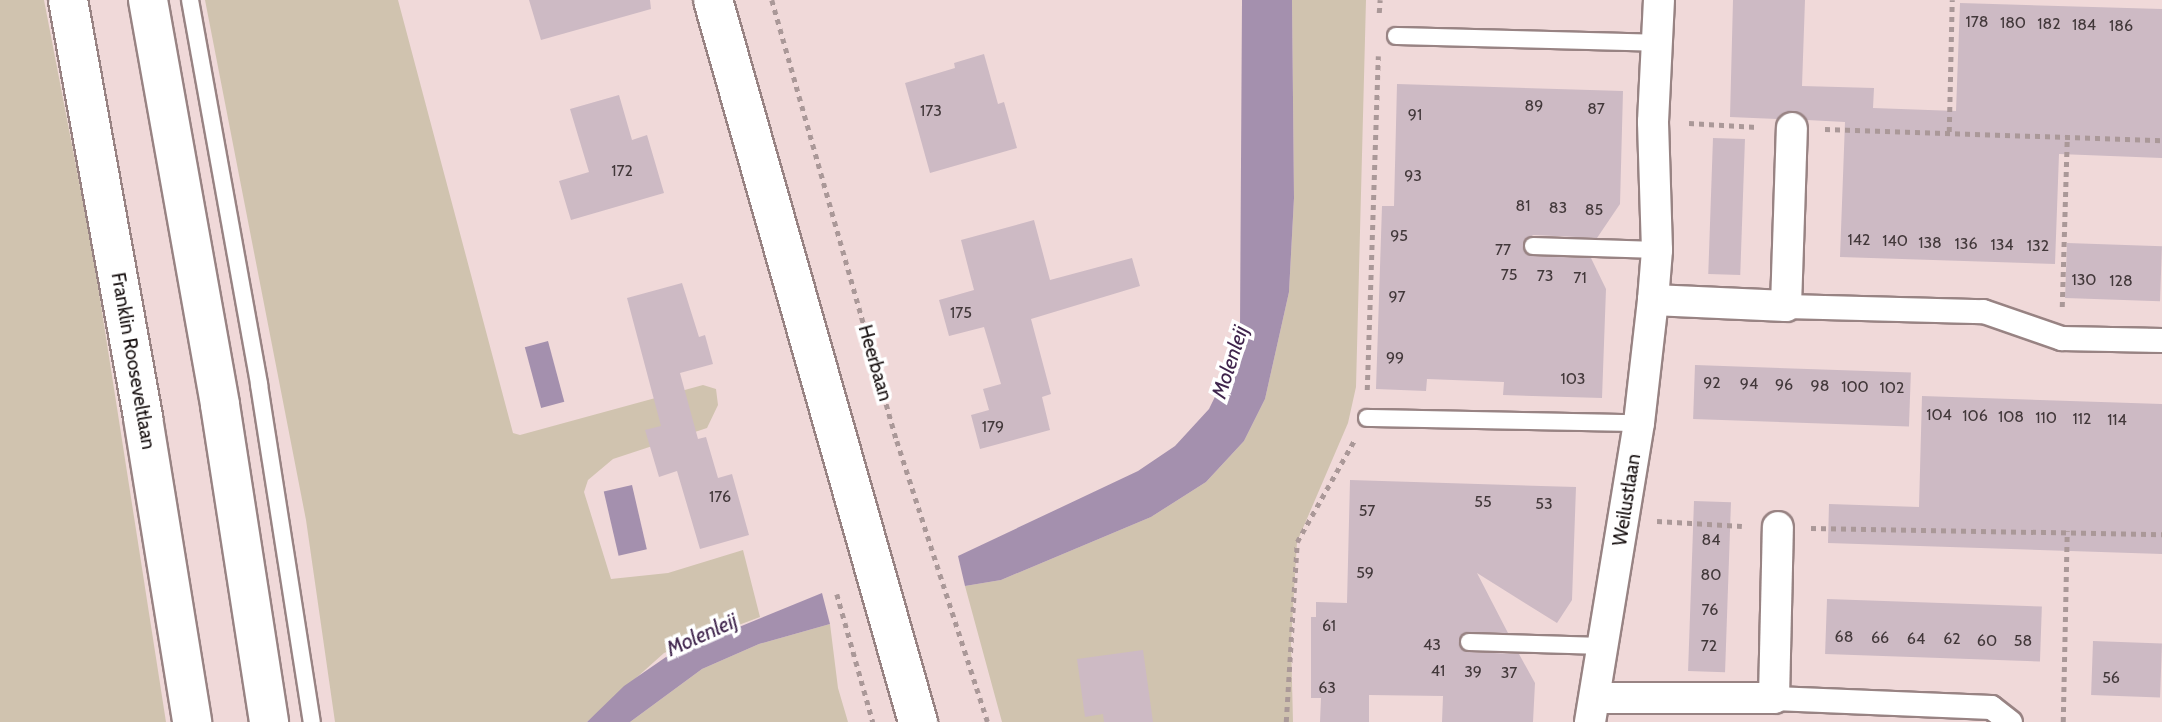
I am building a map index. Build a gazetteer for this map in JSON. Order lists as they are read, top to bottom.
{
  "streets": {
    "main road": ["Franklin Rooseveltlaan"],
    "street": ["Weilustlaan"],
    "path": ["Heerbaan"]
  },
  "water": ["Molenleij"],
  "house_numbers": [
    "178",
    "180",
    "182",
    "184",
    "186",
    "89",
    "87",
    "173",
    "91",
    "172",
    "93",
    "81",
    "83",
    "85",
    "95",
    "142",
    "140",
    "138",
    "136",
    "134",
    "132",
    "77",
    "75",
    "73",
    "71",
    "130",
    "128",
    "97",
    "175",
    "99",
    "103",
    "92",
    "94",
    "96",
    "98",
    "100",
    "102",
    "104",
    "106",
    "108",
    "110",
    "112",
    "114",
    "179",
    "176",
    "55",
    "53",
    "57",
    "84",
    "59",
    "80",
    "76",
    "61",
    "68",
    "66",
    "64",
    "62",
    "60",
    "58",
    "43",
    "72",
    "41",
    "39",
    "37",
    "56",
    "63"
  ]
}
